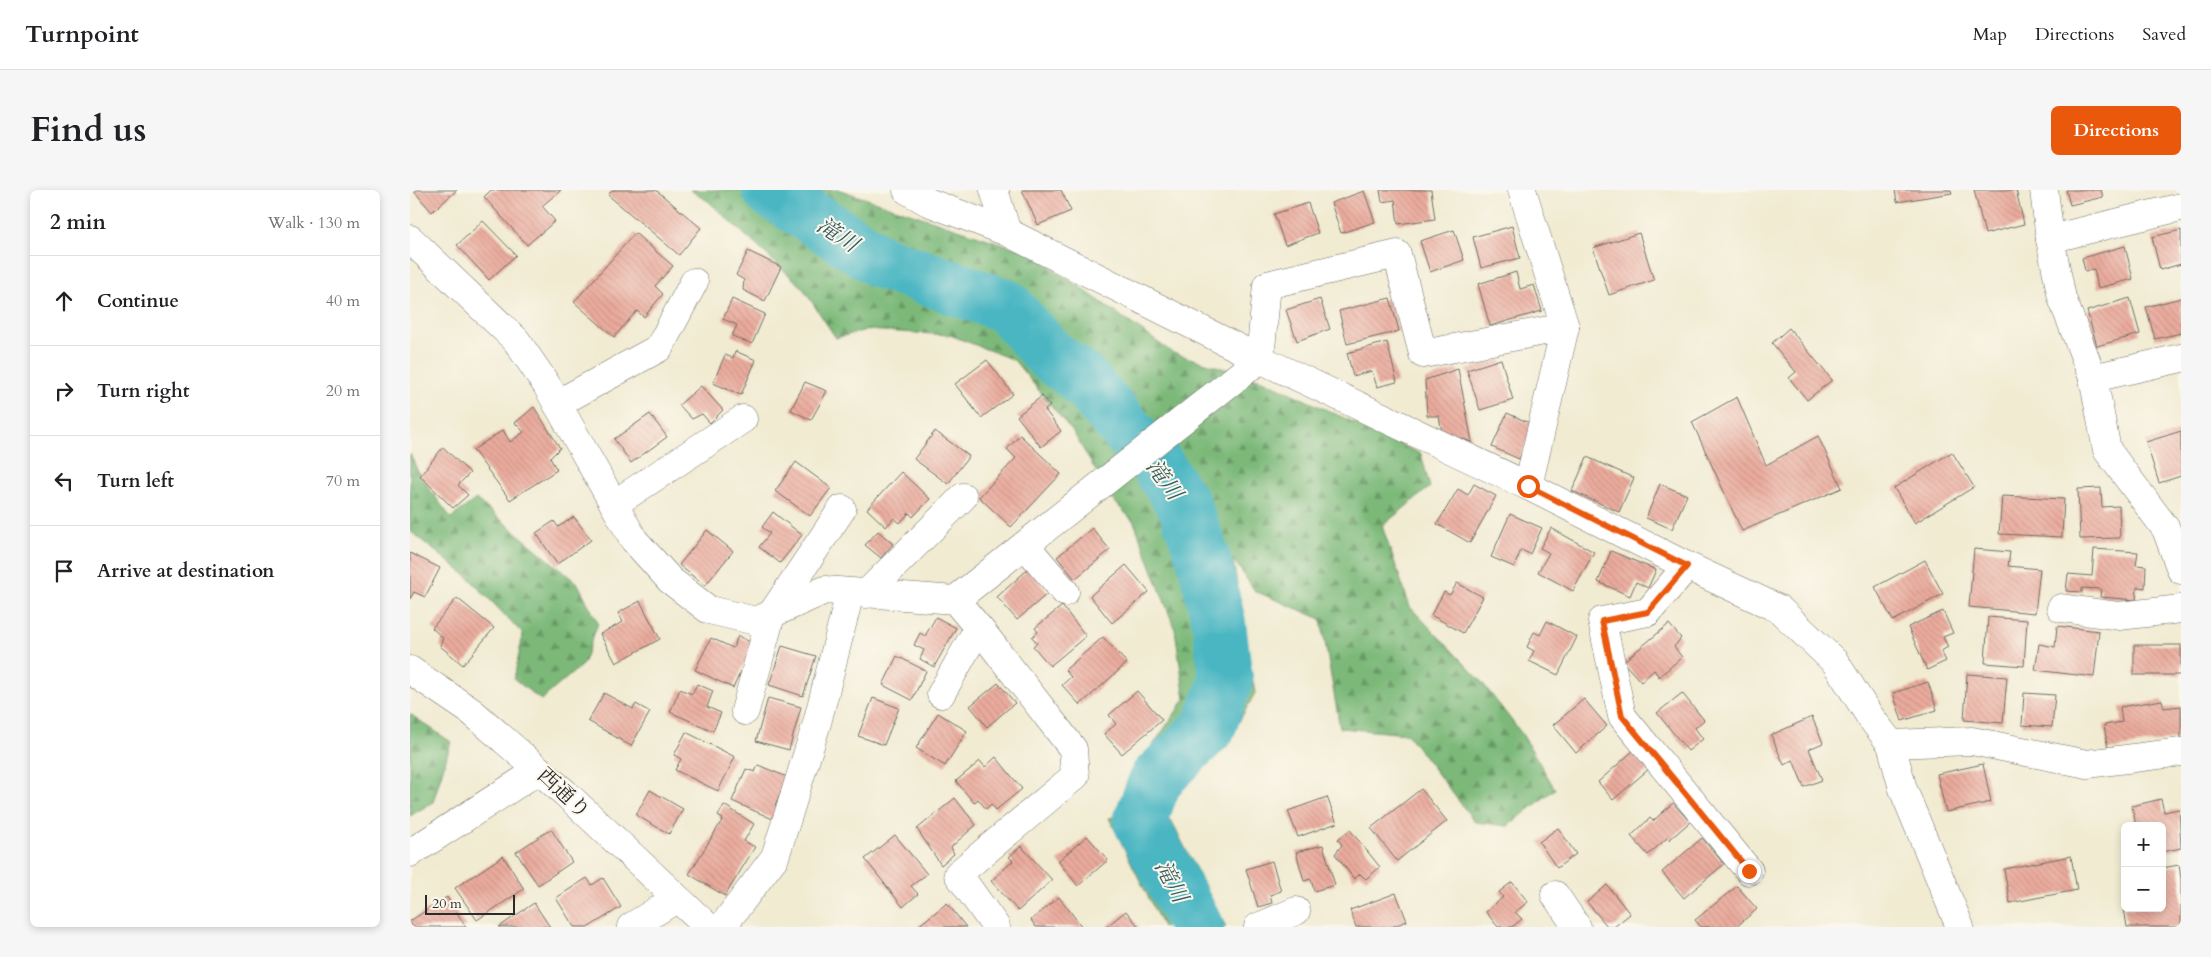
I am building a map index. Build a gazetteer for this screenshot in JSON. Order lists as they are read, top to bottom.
{
  "streets": {
    "street": ["西通り"]
  },
  "water": ["滝川"],
  "scale_bar": "20 m",
  "page": {
    "header": "Turnpoint",
    "nav": ["Map", "Directions", "Saved"],
    "title": "Find us",
    "buttons": "Directions",
    "heading": ["2 min", "Walk · 130 m"],
    "list": [
      ["Continue", "40 m"],
      ["Turn right", "20 m"],
      ["Turn left", "70 m"],
      "Arrive at destination"
    ],
    "map_buttons": ["+", "−"],
    "scale": "20 m"
  }
}
